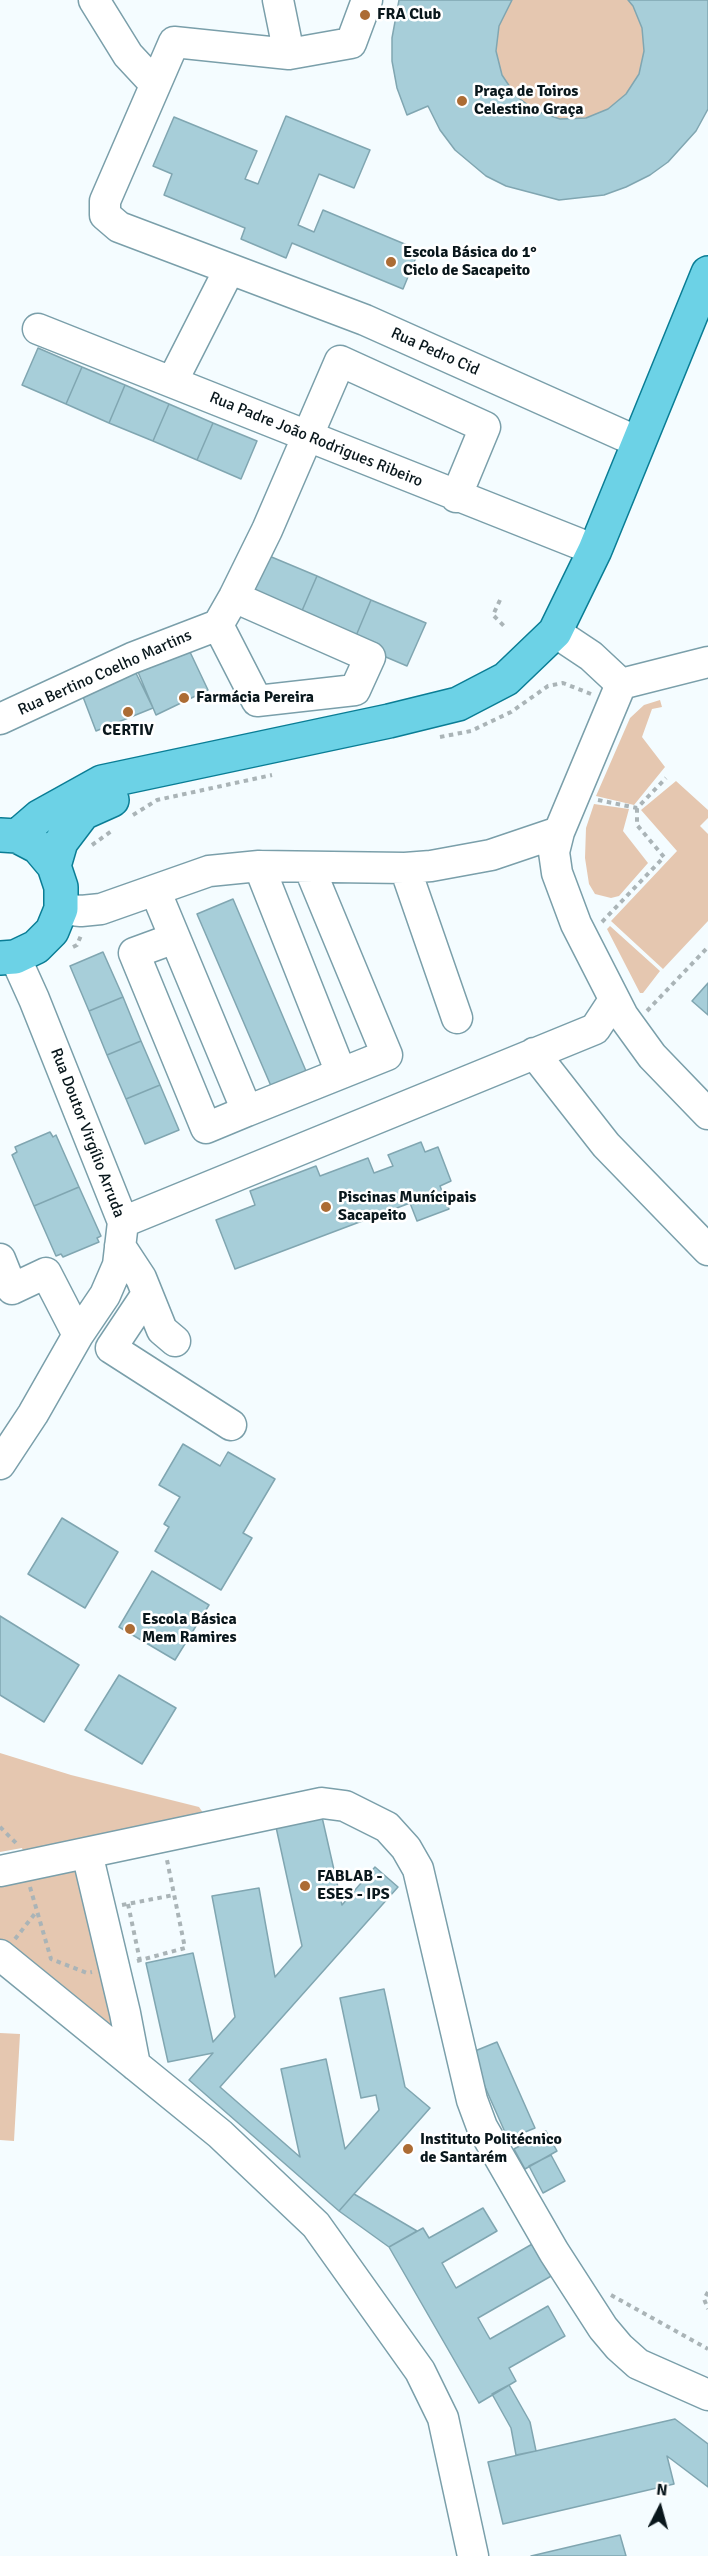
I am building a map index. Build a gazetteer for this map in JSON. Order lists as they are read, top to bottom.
{
  "streets": {
    "street": [
      "Rua Pedro Cid",
      "Rua Padre João Rodrigues Ribeiro",
      "Rua Bertino Coelho Martins",
      "Rua Doutor Virgílio Arruda"
    ]
  },
  "places": [
    "FRA Club",
    "Praça de Toiros Celestino Graça",
    "Escola Básica do 1° Ciclo de Sacapeito",
    "Farmácia Pereira",
    "CERTIV",
    "Piscinas Munícipais Sacapeito",
    "Escola Básica Mem Ramires",
    "FABLAB - ESES - IPS",
    "Instituto Politécnico de Santarém"
  ],
  "north": "top"
}
